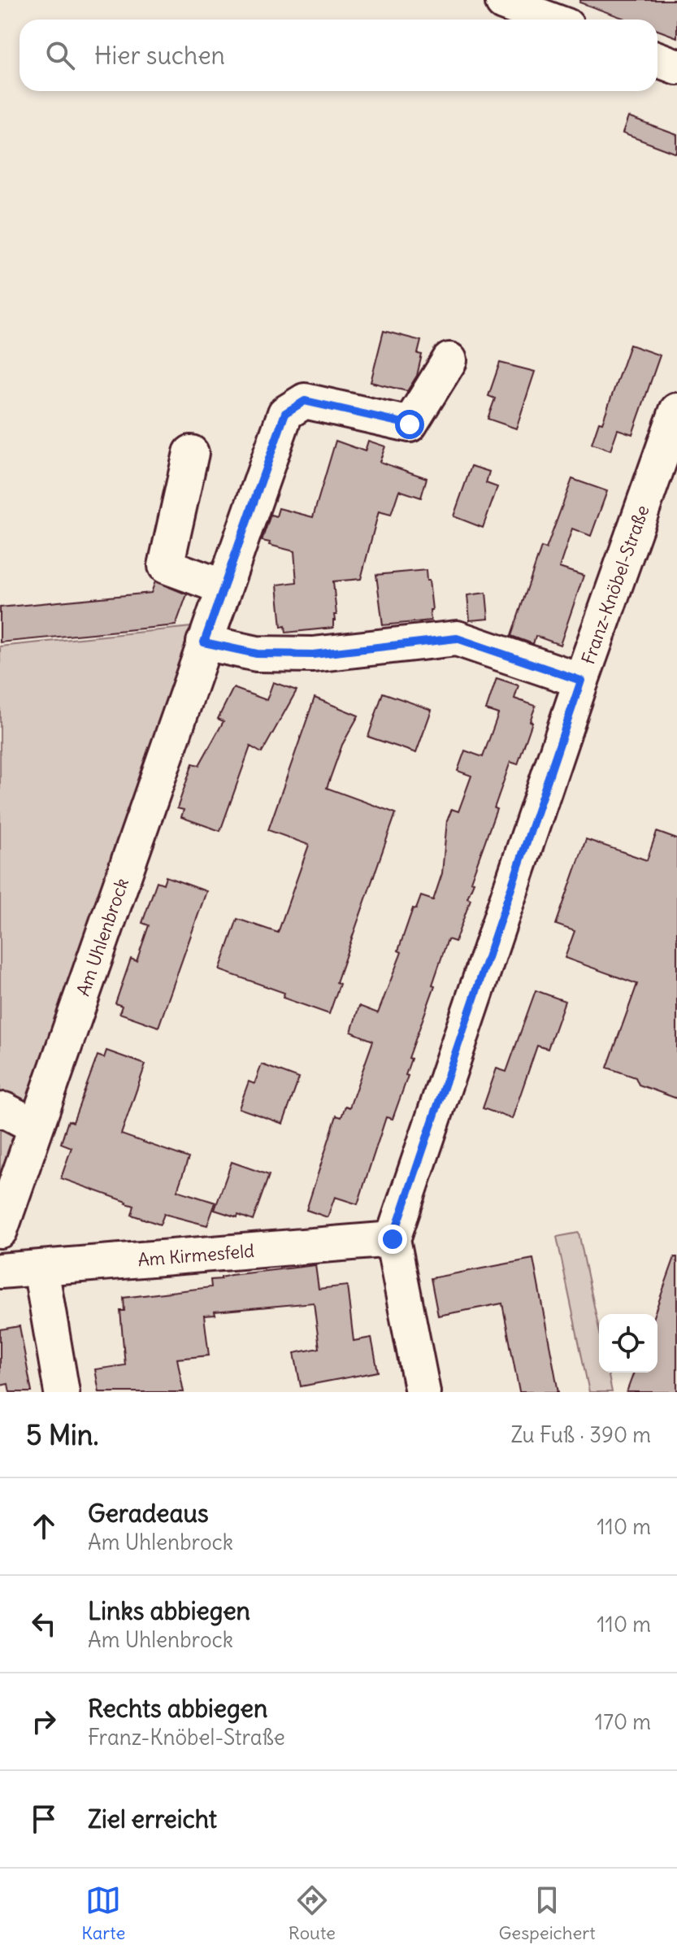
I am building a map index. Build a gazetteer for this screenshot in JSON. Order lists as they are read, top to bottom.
{
  "streets": {
    "street": ["Franz-Knöbel-Straße", "Am Uhlenbrock", "Am Kirmesfeld"]
  },
  "crossings": [
    ["Franz-Knöbel-Straße", "Am Kirmesfeld"]
  ],
  "page": {
    "search": "Hier suchen",
    "heading": ["5 Min.", "Zu Fuß · 390 m"],
    "list": [
      ["Geradeaus", "Am Uhlenbrock", "110 m"],
      ["Links abbiegen", "Am Uhlenbrock", "110 m"],
      ["Rechts abbiegen", "Franz-Knöbel-Straße", "170 m"],
      "Ziel erreicht"
    ],
    "nav": ["Karte", "Route", "Gespeichert"]
  }
}
